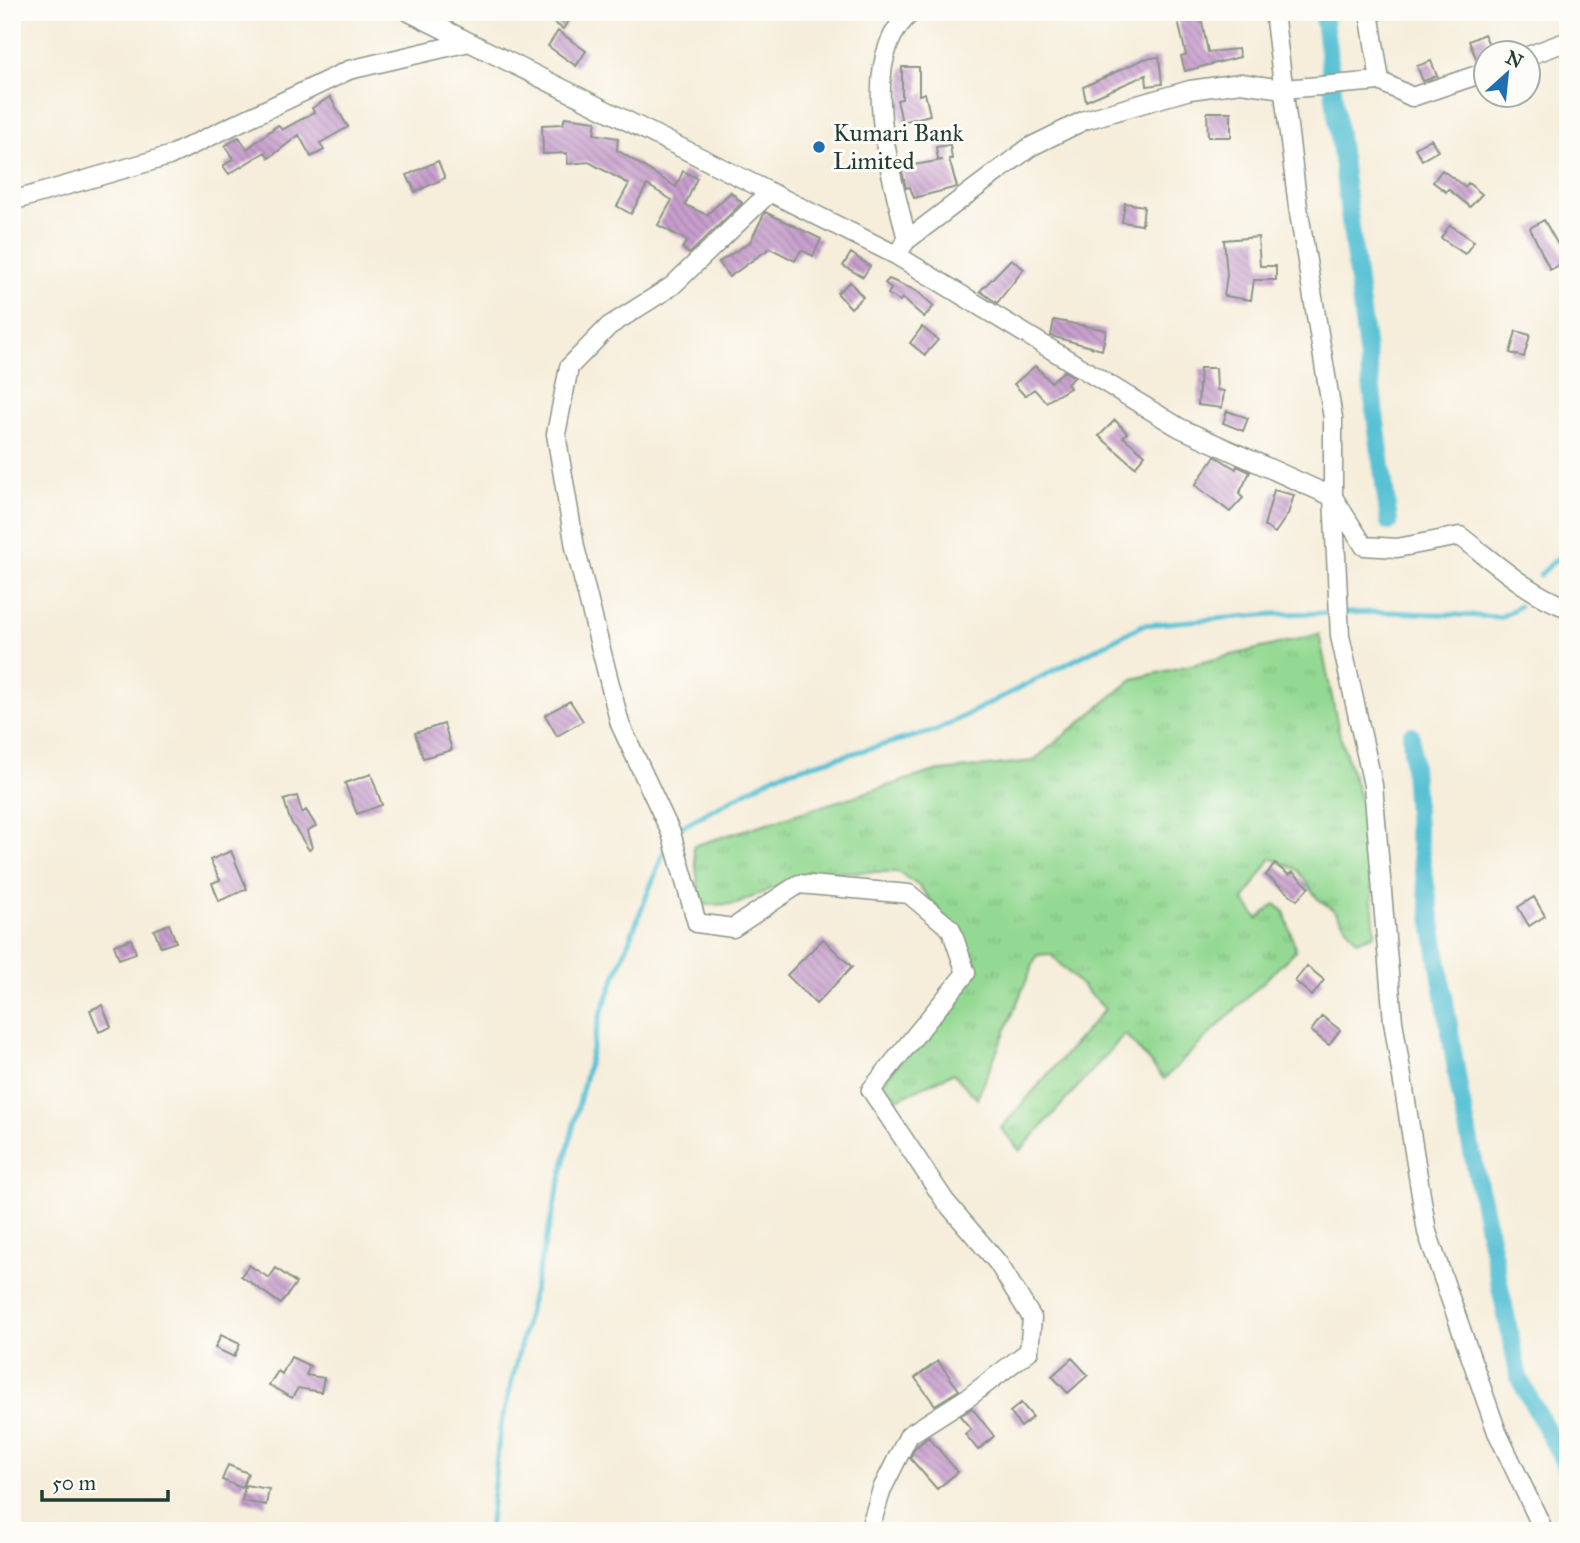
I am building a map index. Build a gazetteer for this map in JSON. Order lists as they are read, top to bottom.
{
  "places": ["Kumari Bank Limited"],
  "scale_bar": "50 m",
  "north": "top right"
}
